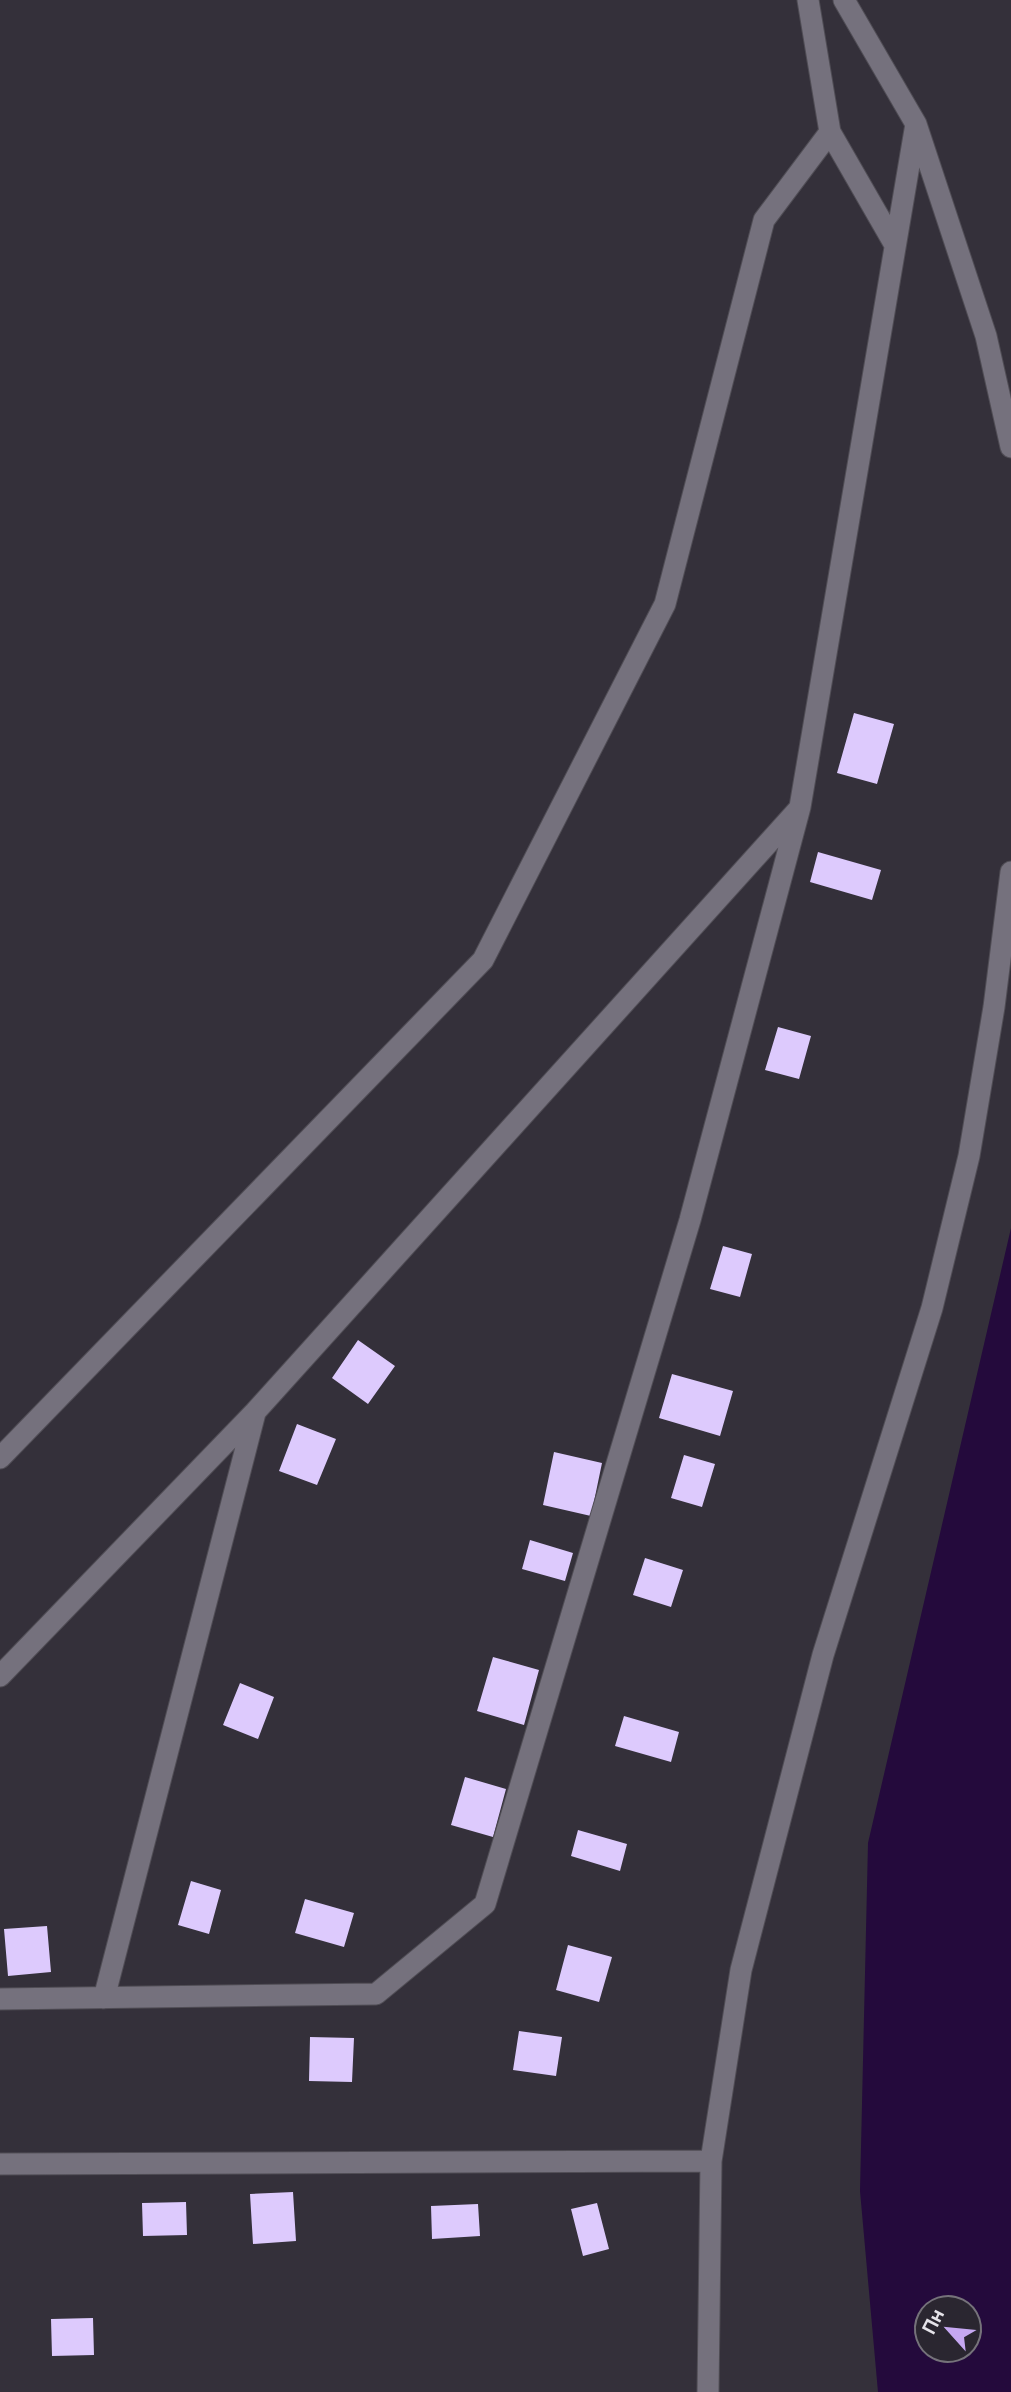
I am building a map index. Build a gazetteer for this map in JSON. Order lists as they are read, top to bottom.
{
  "north": "top left"
}
